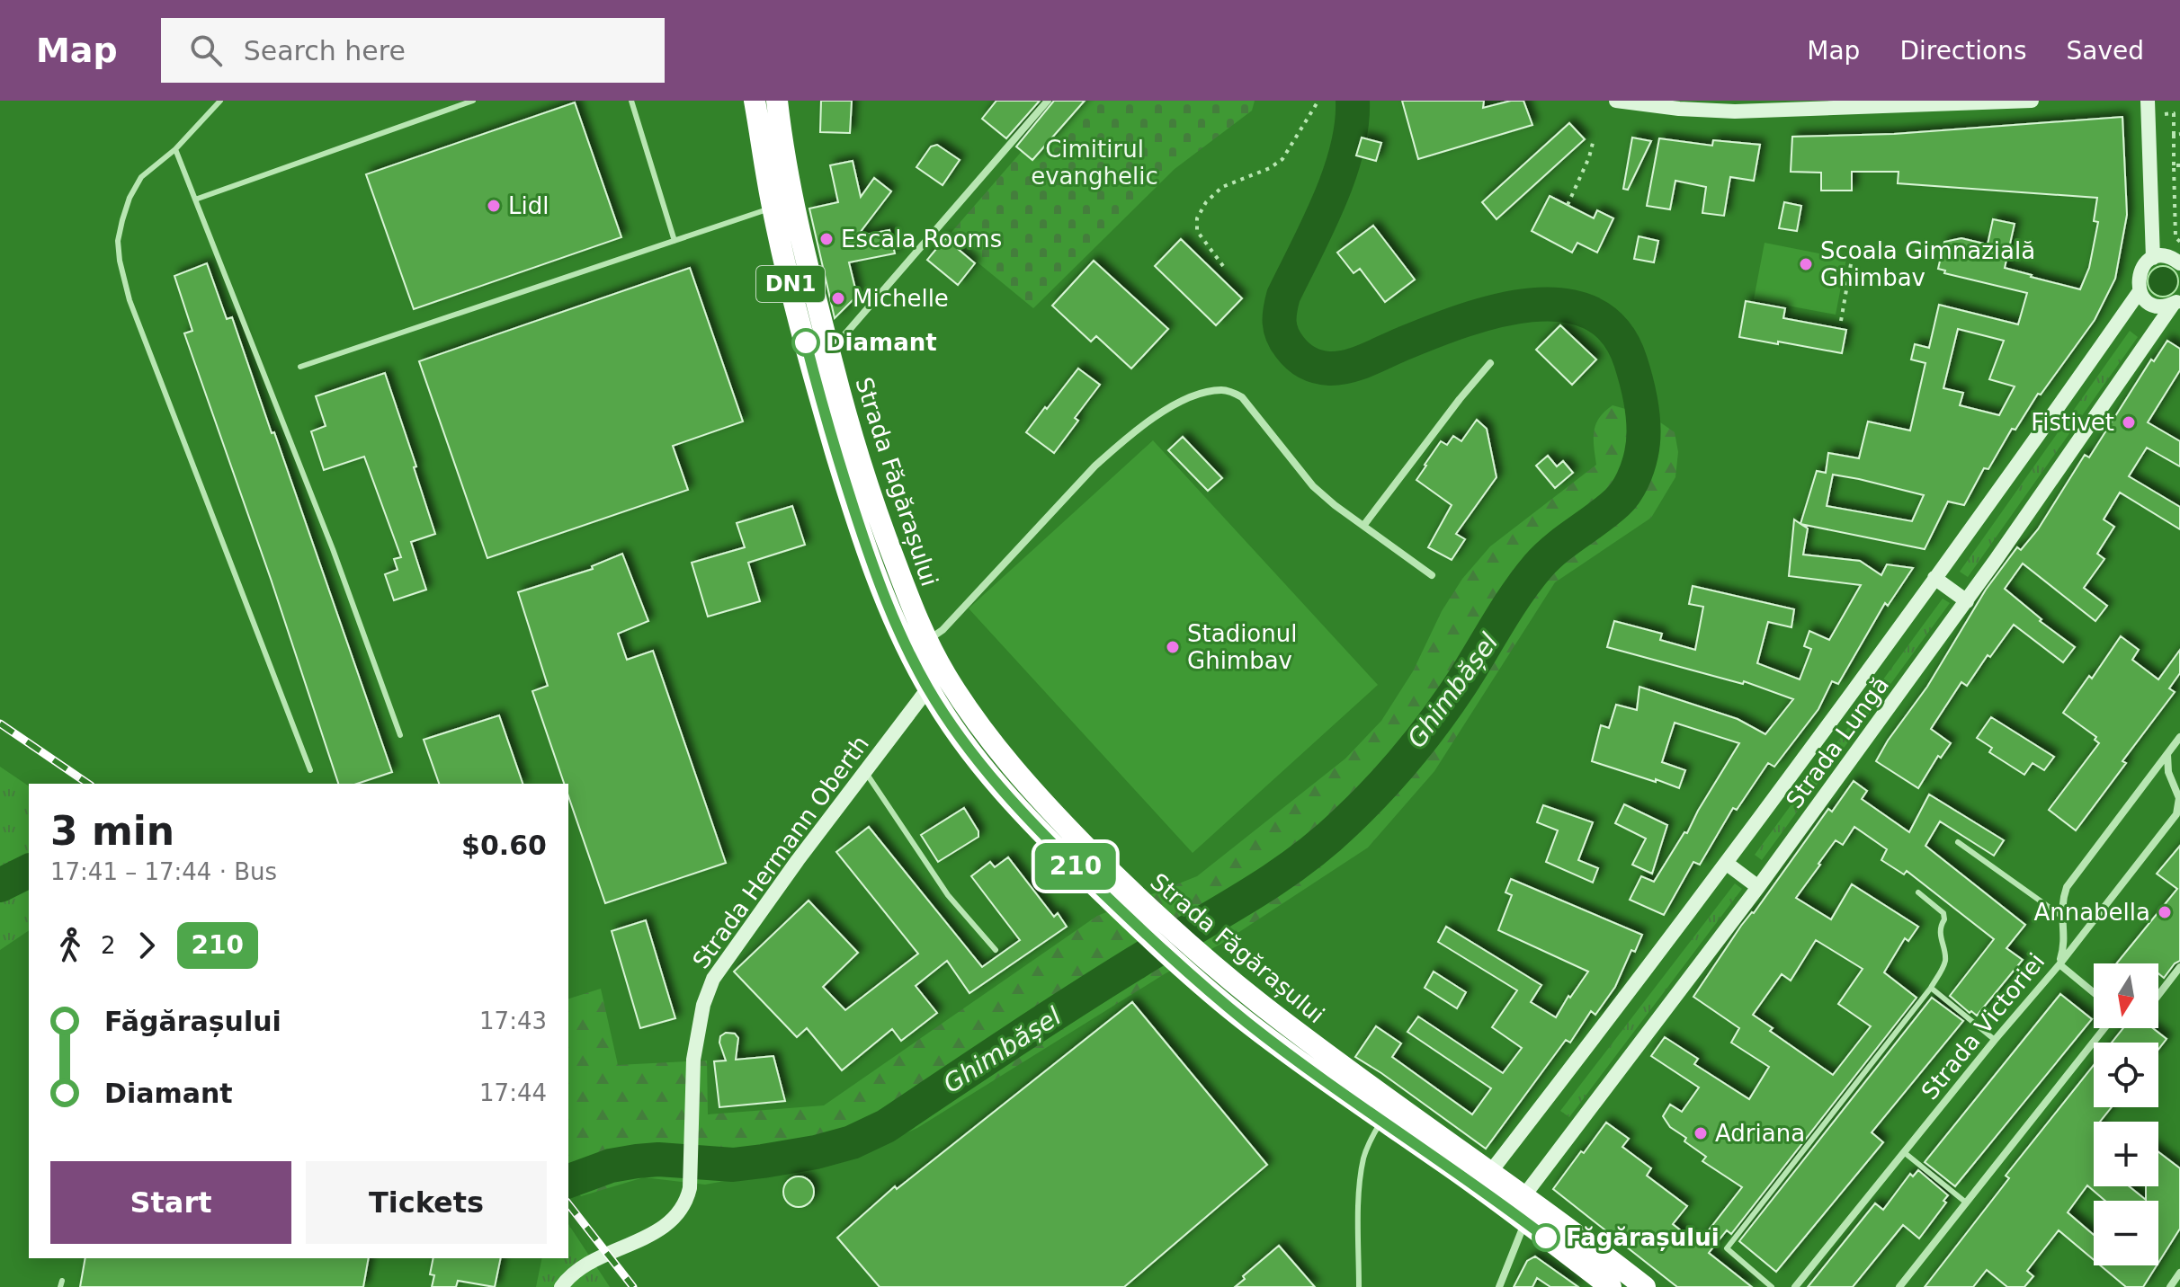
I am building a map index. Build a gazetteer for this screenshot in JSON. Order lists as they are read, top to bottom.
{
  "streets": {
    "highway": ["DN1", "Strada Făgărașului"],
    "street": ["Strada Lungă", "Strada Hermann Oberth", "Strada Victoriei"]
  },
  "crossings": [
    ["Strada Făgărașului", "Strada Lungă"],
    ["Strada Făgărașului", "Strada Hermann Oberth"]
  ],
  "water": ["Ghimbășel"],
  "parks": ["Cimitirul evanghelic"],
  "places": [
    "Lidl",
    "Escala Rooms",
    "Scoala Gimnazială Ghimbav",
    "Michelle",
    "Diamant",
    "Fistivet",
    "Stadionul Ghimbav",
    "Annabella",
    "Adriana",
    "Făgărașului"
  ],
  "lines": ["bus line 210"],
  "north": "bottom",
  "page": {
    "header": "Map",
    "search": "Search here",
    "nav": ["Map", "Directions", "Saved"],
    "on_map": "210",
    "heading": ["3 min", "17:41 – 17:44 · Bus", "$0.60"],
    "legs": ["2", "210"],
    "map_buttons": ["+", "−"],
    "list": [
      {
        "name": "Făgărașului",
        "value": "17:43"
      },
      {
        "name": "Diamant",
        "value": "17:44"
      }
    ],
    "buttons": ["Start", "Tickets"]
  }
}
